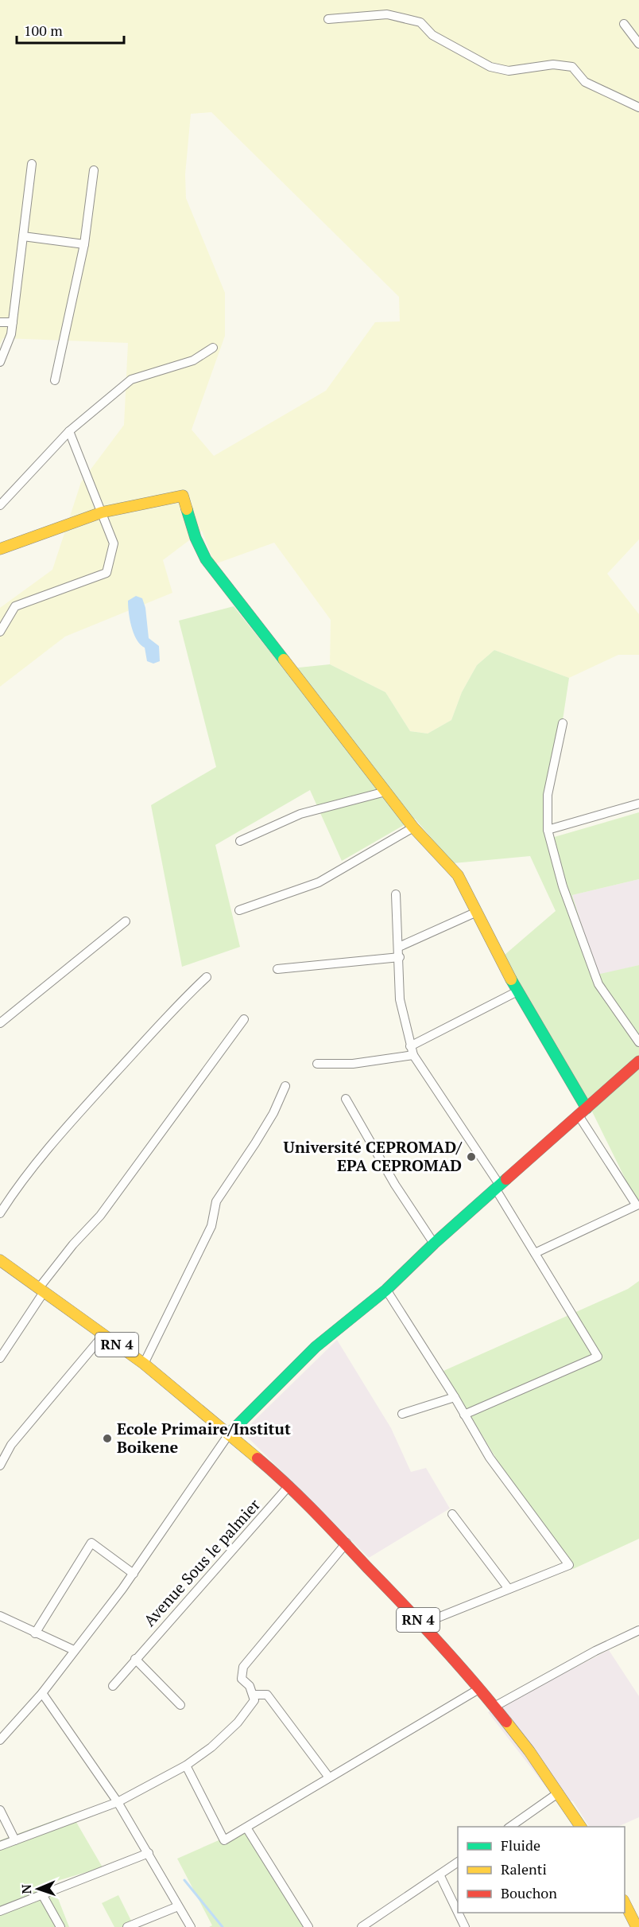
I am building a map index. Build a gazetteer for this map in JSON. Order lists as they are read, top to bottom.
{
  "streets": {
    "main road": ["RN 4"],
    "street": ["Avenue Sous le palmier"]
  },
  "crossings": [
    ["RN 4", "Avenue Sous le palmier"]
  ],
  "places": ["Université CEPROMAD/ EPA CEPROMAD", "Ecole Primaire/Institut Boikene"],
  "legend": ["Fluide", "Ralenti", "Bouchon"],
  "scale_bar": "100 m",
  "north": "left"
}
